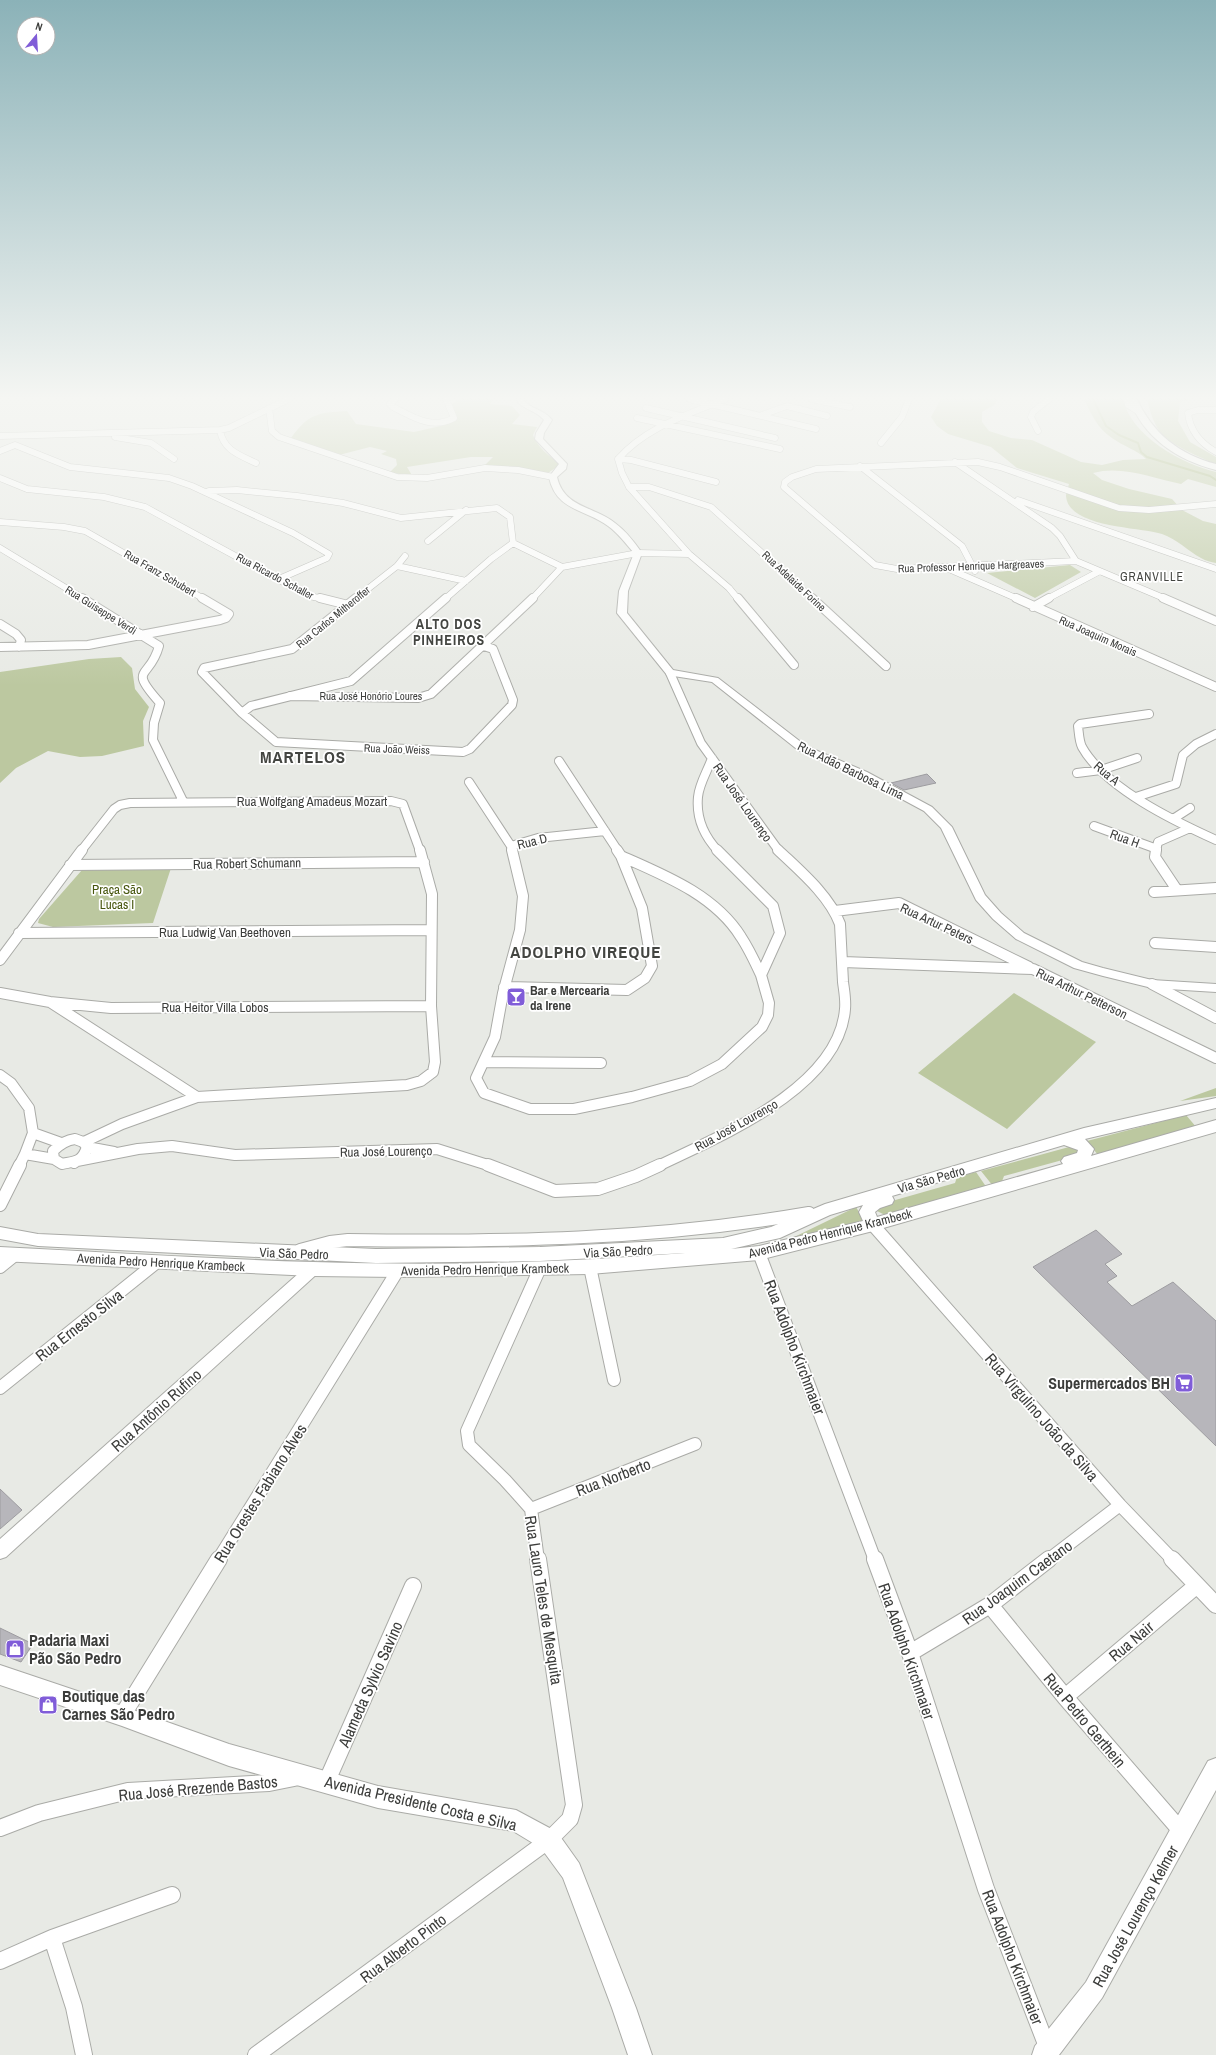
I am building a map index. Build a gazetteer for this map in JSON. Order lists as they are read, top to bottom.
{
  "streets": {
    "main road": [
      "Via São Pedro",
      "Avenida Pedro Henrique Krambeck",
      "Avenida Presidente Costa e Silva",
      "Rua José Lourenço Kelmer"
    ],
    "street": [
      "Rua Professor Henrique Hargreaves",
      "Rua Franz Schubert",
      "Rua Ricardo Schaller",
      "Rua Adelaide Forine",
      "Rua Guiseppe Verdi",
      "Rua Carlos Mitheroffer",
      "Rua Joaquim Morais",
      "Rua José Honório Loures",
      "Rua João Weiss",
      "Rua Adão Barbosa Lima",
      "Rua A",
      "Rua Wolfgang Amadeus Mozart",
      "Rua José Lourenço",
      "Rua H",
      "Rua D",
      "Rua Robert Schumann",
      "Rua Artur Peters",
      "Rua Ludwig Van Beethoven",
      "Rua Arthur Petterson",
      "Rua Heitor Villa Lobos",
      "Rua Ernesto Silva",
      "Rua Adolpho Kirchmaier",
      "Rua Antônio Rufino",
      "Rua Virgulino João da Silva",
      "Rua Norberto",
      "Rua Orestes Fabiano Alves",
      "Rua Joaquim Caetano",
      "Rua Lauro Teles de Mesquita",
      "Rua Nair",
      "Alameda Sylvio Savino",
      "Rua Pedro Gerthein",
      "Rua José Rrezende Bastos",
      "Rua Alberto Pinto"
    ]
  },
  "crossings": [
    ["Rua Professor Henrique Hargreaves", "Rua Joaquim Morais"],
    ["Rua Franz Schubert", "Rua Guiseppe Verdi"],
    ["Rua Ricardo Schaller", "Rua Carlos Mitheroffer"],
    ["Rua Carlos Mitheroffer", "Rua João Weiss"],
    ["Rua José Honório Loures", "Rua João Weiss"],
    ["Rua Adão Barbosa Lima", "Rua José Lourenço"],
    ["Rua Wolfgang Amadeus Mozart", "Rua José Lourenço"],
    ["Rua Wolfgang Amadeus Mozart", "Rua Robert Schumann"],
    ["Rua Wolfgang Amadeus Mozart", "Rua Ludwig Van Beethoven"],
    ["Rua Wolfgang Amadeus Mozart", "Rua Heitor Villa Lobos"],
    ["Rua José Lourenço", "Rua Artur Peters"],
    ["Rua José Lourenço", "Rua Arthur Petterson"],
    ["Rua Artur Peters", "Rua Arthur Petterson"],
    ["Avenida Pedro Henrique Krambeck", "Rua Ernesto Silva"],
    ["Avenida Pedro Henrique Krambeck", "Rua Adolpho Kirchmaier"],
    ["Avenida Pedro Henrique Krambeck", "Rua Antônio Rufino"],
    ["Avenida Pedro Henrique Krambeck", "Rua Virgulino João da Silva"],
    ["Avenida Pedro Henrique Krambeck", "Rua Orestes Fabiano Alves"],
    ["Avenida Pedro Henrique Krambeck", "Rua Lauro Teles de Mesquita"],
    ["Rua Adolpho Kirchmaier", "Rua Joaquim Caetano"],
    ["Rua Adolpho Kirchmaier", "Rua José Lourenço Kelmer"],
    ["Rua Virgulino João da Silva", "Rua Joaquim Caetano"],
    ["Rua Virgulino João da Silva", "Rua Nair"],
    ["Rua Norberto", "Rua Lauro Teles de Mesquita"],
    ["Rua Orestes Fabiano Alves", "Avenida Presidente Costa e Silva"],
    ["Rua Joaquim Caetano", "Rua Pedro Gerthein"],
    ["Rua Lauro Teles de Mesquita", "Avenida Presidente Costa e Silva"],
    ["Rua Lauro Teles de Mesquita", "Rua Alberto Pinto"],
    ["Rua Nair", "Rua Pedro Gerthein"],
    ["Alameda Sylvio Savino", "Avenida Presidente Costa e Silva"],
    ["Rua Pedro Gerthein", "Rua José Lourenço Kelmer"],
    ["Rua José Rrezende Bastos", "Avenida Presidente Costa e Silva"],
    ["Avenida Presidente Costa e Silva", "Rua Alberto Pinto"]
  ],
  "districts": [
    "GRANVILLE",
    "ALTO DOS PINHEIROS",
    "MARTELOS",
    "ADOLPHO VIREQUE"
  ],
  "parks": ["Praça São Lucas I"],
  "places": {
    "bar": ["Bar e Mercearia da Irene"],
    "supermarket": ["Supermercados BH"],
    "shop": ["Padaria Maxi Pão São Pedro", "Boutique das Carnes São Pedro"]
  },
  "north": "top"
}
